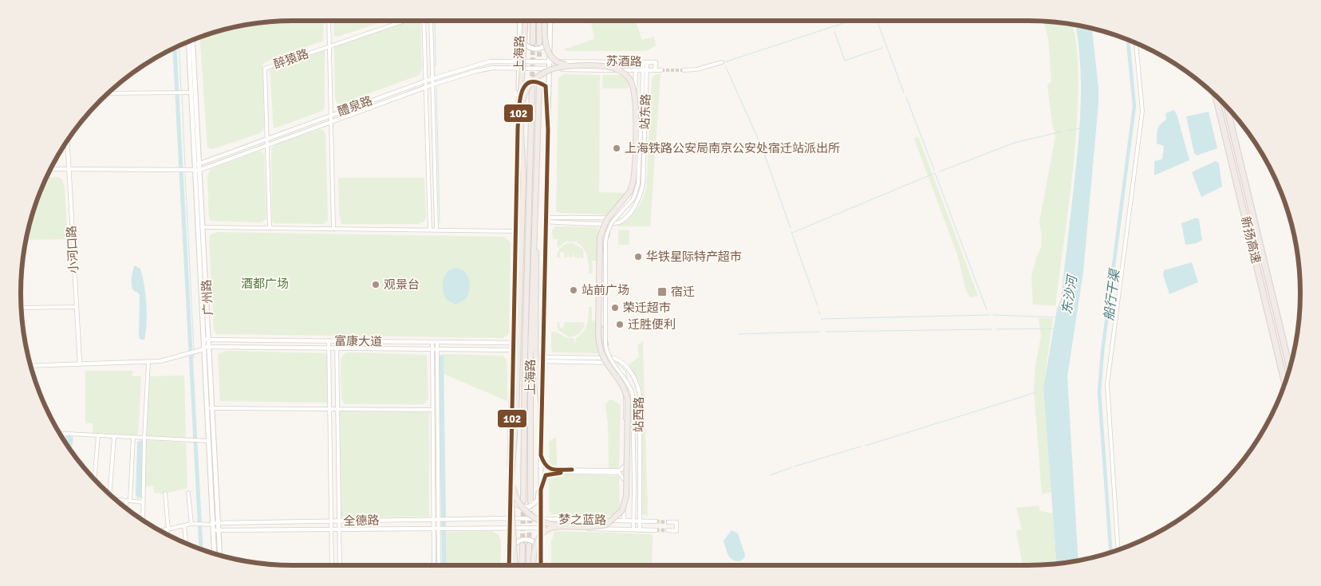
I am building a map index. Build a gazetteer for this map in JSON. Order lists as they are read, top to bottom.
{
  "streets": {
    "highway": ["上海路", "新扬高速"],
    "main road": ["广州路"],
    "street": [
      "醉猿路",
      "苏酒路",
      "醴泉路",
      "站东路",
      "小河口路",
      "富康大道",
      "站西路",
      "梦之蓝路",
      "全德路"
    ]
  },
  "crossings": [
    ["上海路", "苏酒路"],
    ["上海路", "醴泉路"],
    ["上海路", "站东路"],
    ["上海路", "富康大道"],
    ["上海路", "站西路"],
    ["上海路", "梦之蓝路"],
    ["上海路", "全德路"],
    ["醉猿路", "醴泉路"],
    ["苏酒路", "醴泉路"],
    ["苏酒路", "站东路"],
    ["醴泉路", "小河口路"],
    ["醴泉路", "广州路"],
    ["广州路", "富康大道"],
    ["广州路", "全德路"],
    ["站西路", "梦之蓝路"],
    ["梦之蓝路", "全德路"]
  ],
  "water": ["东沙河", "船行干渠"],
  "parks": ["酒都广场"],
  "places": {
    "other": [
      "上海铁路公安局南京公安处宿迁站派出所",
      "华铁星际特产超市",
      "观景台",
      "站前广场",
      "荣迁超市",
      "迁胜便利"
    ],
    "transit": ["宿迁"]
  },
  "lines": ["transit line 102"]
}
